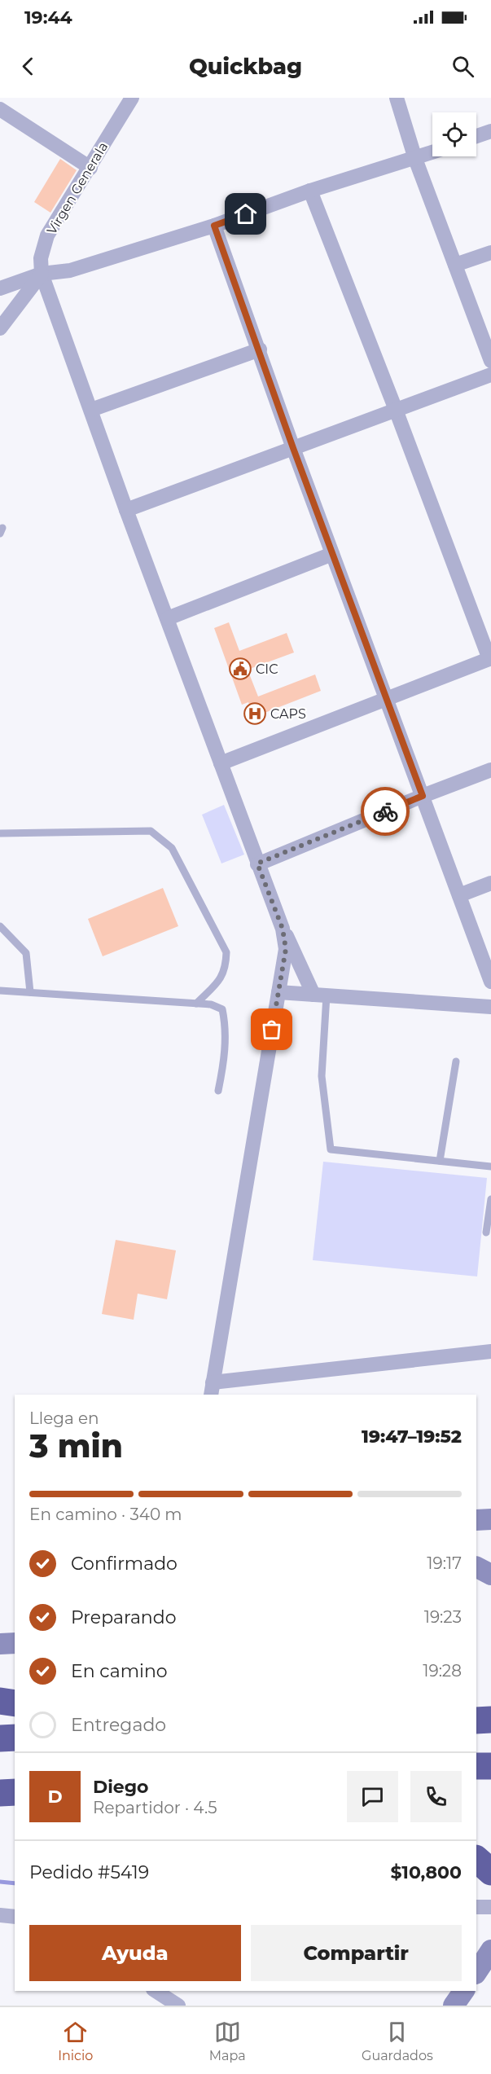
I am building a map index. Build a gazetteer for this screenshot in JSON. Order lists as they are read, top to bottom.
{
  "streets": {
    "street": ["Virgen Generala"]
  },
  "places": {
    "public building": ["CIC"],
    "hospital": ["CAPS"]
  },
  "page": {
    "status": "19:44",
    "header": "Quickbag",
    "heading": ["3 min", "Llega en", "19:47–19:52"],
    "panel": [
      "Diego",
      "Repartidor · 4.5",
      "Pedido #5419",
      "$10,800"
    ],
    "bar": "En camino · 340 m",
    "list": [
      ["Confirmado", "19:17"],
      ["Preparando", "19:23"],
      ["En camino", "19:28"],
      "Entregado"
    ],
    "round": "D",
    "buttons": ["Ayuda", "Compartir"],
    "tabs": ["Inicio", "Mapa", "Guardados"]
  }
}
